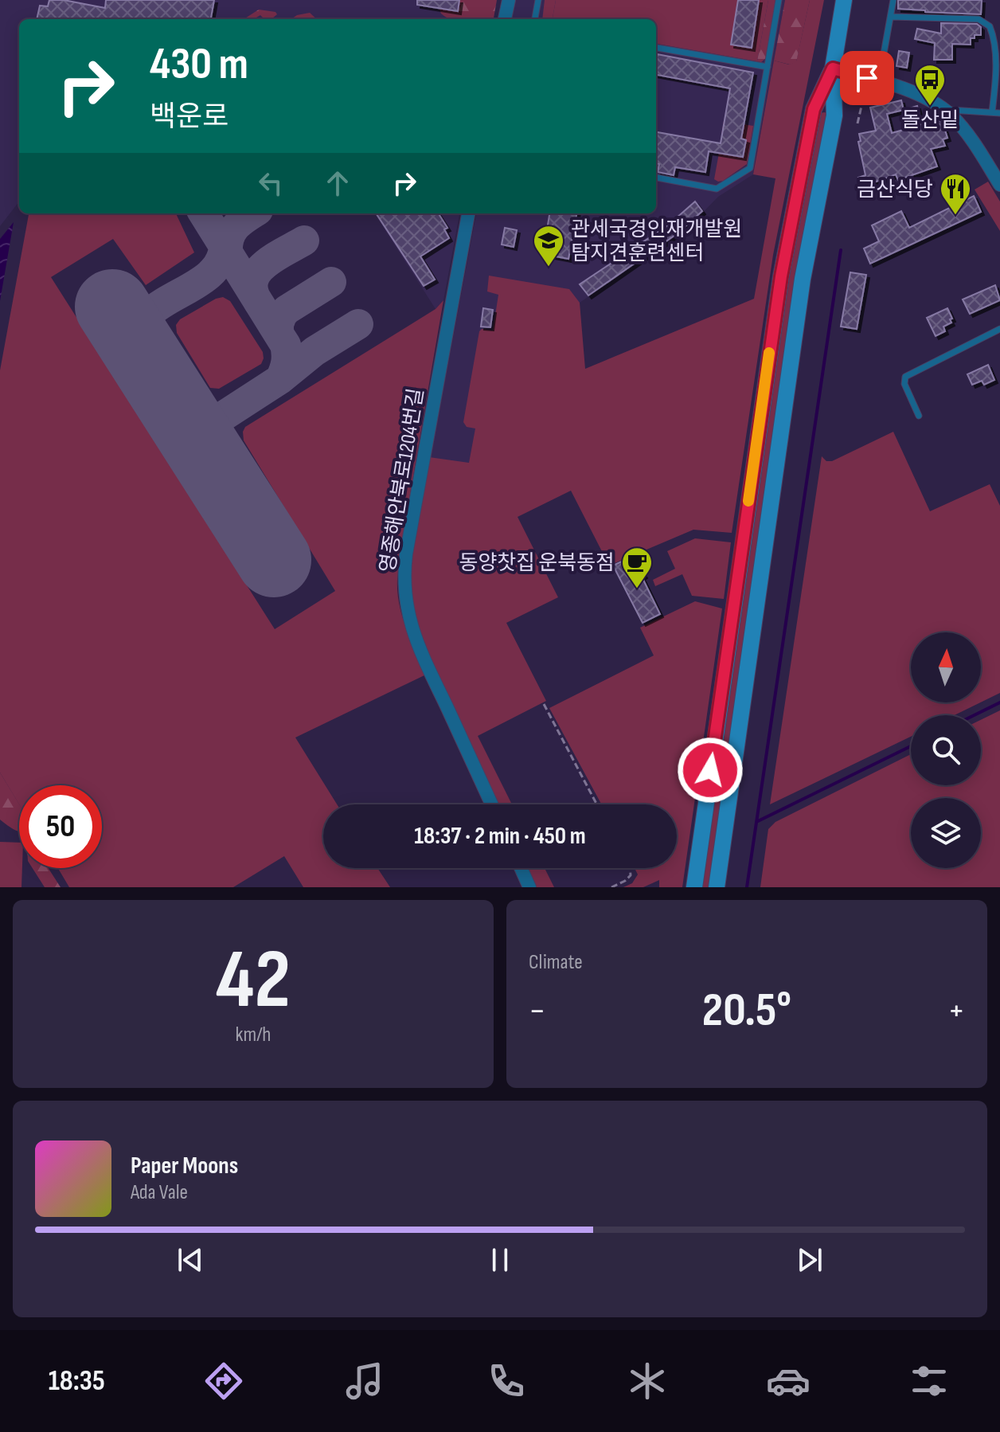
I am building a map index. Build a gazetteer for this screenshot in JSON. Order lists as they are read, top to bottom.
{
  "streets": {
    "street": ["영종해안북로1204번길"]
  },
  "places": {
    "bus stop": ["돌산밑"],
    "restaurant": ["금산식당"],
    "school or university": ["관세국경인재개발원 탐지견훈련센터"],
    "cafe": ["동양찻집 운북동점"]
  },
  "north": "top",
  "page": {
    "turn": ["430 m", "백운로"],
    "limit": "50",
    "trip": "18:37 · 2 min · 450 m",
    "tile": [
      ["42", "km/h"],
      "Climate"
    ],
    "heat": ["−", "20.5°", "+"],
    "song": ["Paper Moons", "Ada Vale"],
    "tabs": "18:35"
  }
}
